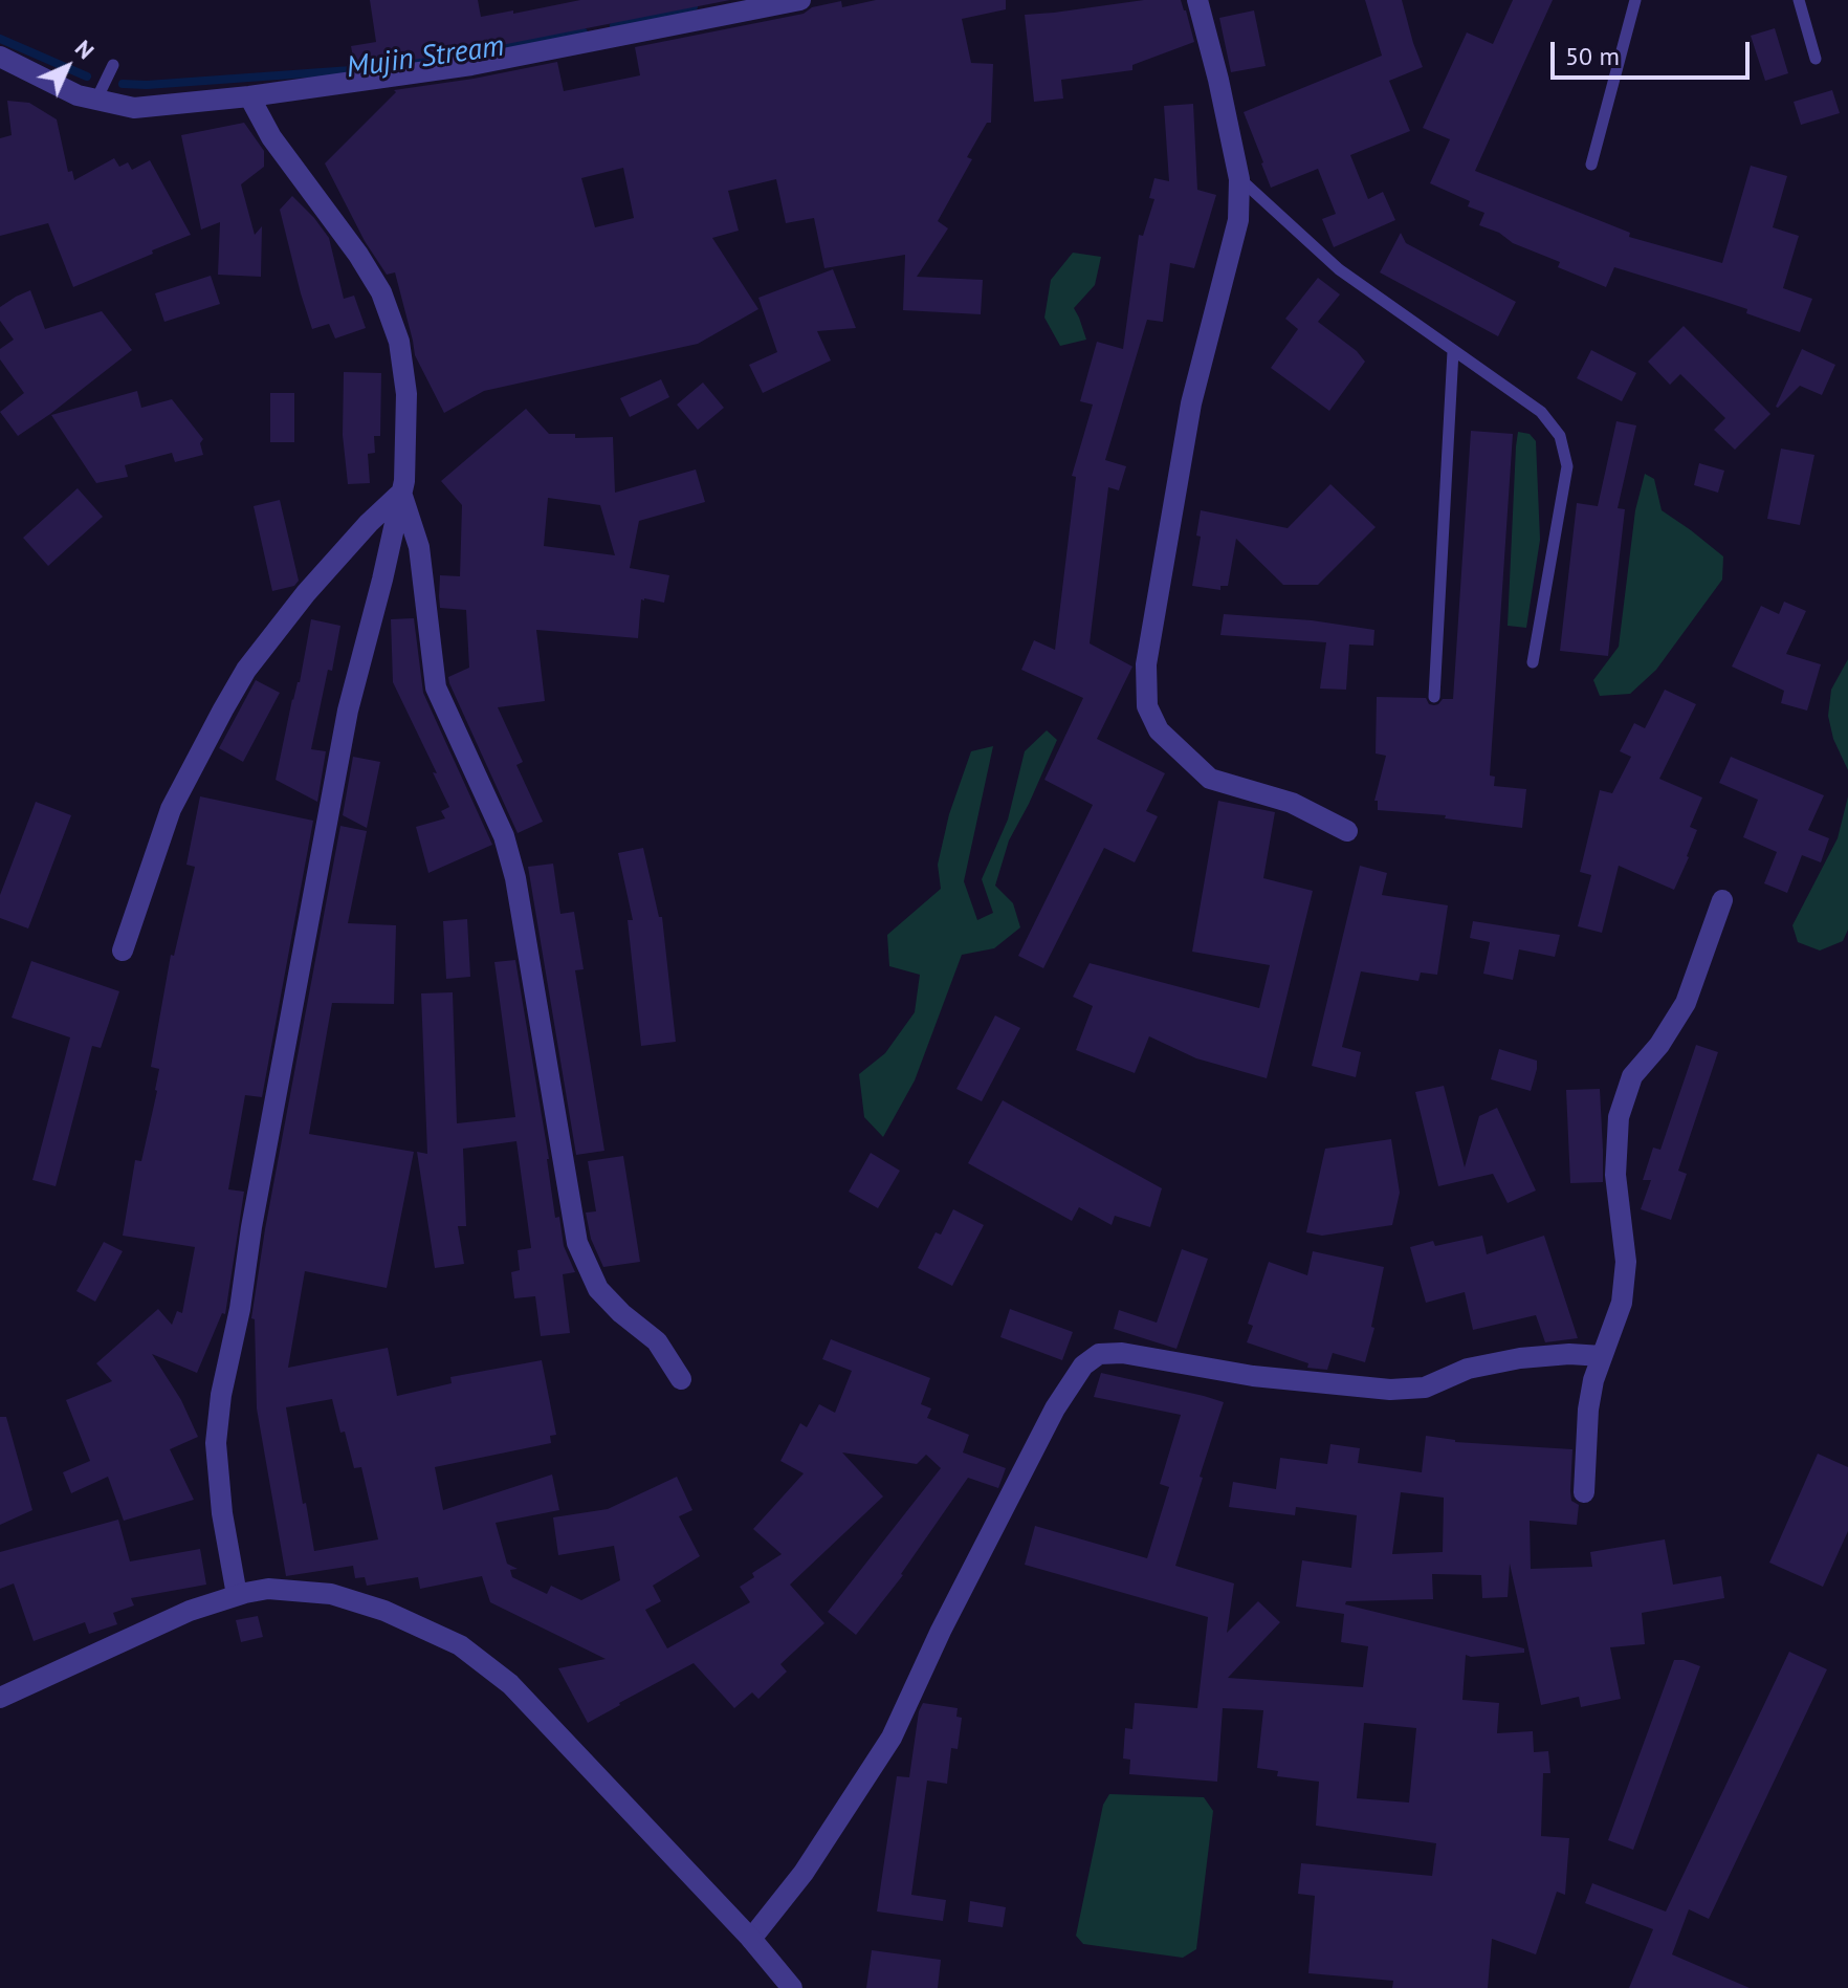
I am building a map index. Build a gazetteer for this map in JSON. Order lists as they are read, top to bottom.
{
  "water": ["Mujin Stream"],
  "scale_bar": "50 m",
  "north": "top right"
}
